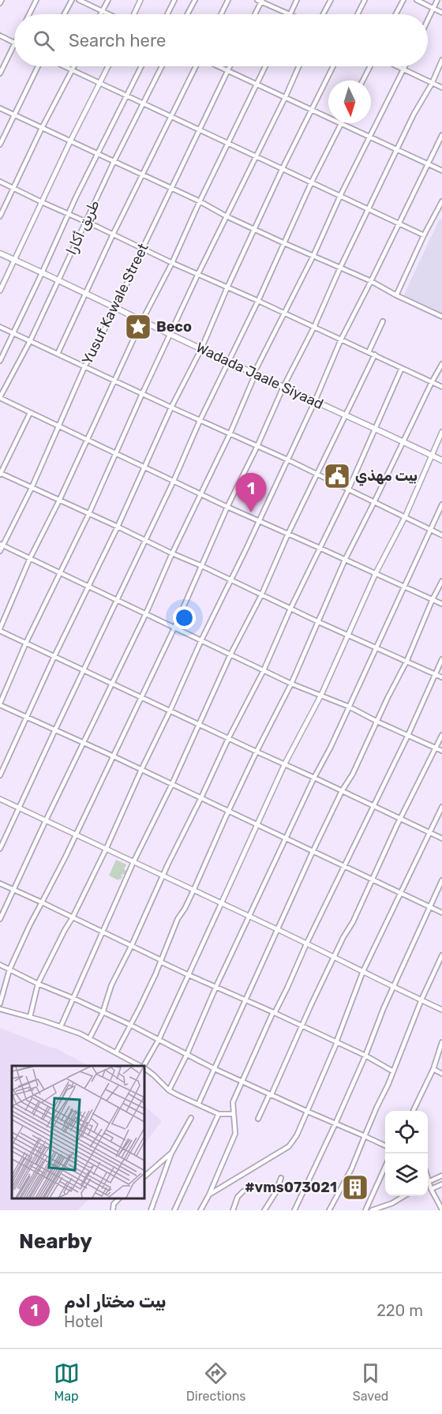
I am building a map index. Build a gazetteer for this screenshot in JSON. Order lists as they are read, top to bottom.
{
  "streets": {
    "main road": ["Wadada Jaale Siyaad"],
    "street": ["طريق أكارا", "Yusuf Kawale Street"]
  },
  "crossings": [
    ["طريق أكارا", "Wadada Jaale Siyaad"],
    ["Yusuf Kawale Street", "Wadada Jaale Siyaad"]
  ],
  "places": {
    "place": ["Beco"],
    "public building": ["بيت مهذي"],
    "building": ["#vms073021"]
  },
  "north": "bottom",
  "page": {
    "search": "Search here",
    "pins": "1",
    "heading": "Nearby",
    "list": [
      {
        "mark": "1",
        "name": "بيت مختار ادم",
        "note": "Hotel",
        "value": "220 m"
      }
    ],
    "nav": ["Map", "Directions", "Saved"]
  }
}
